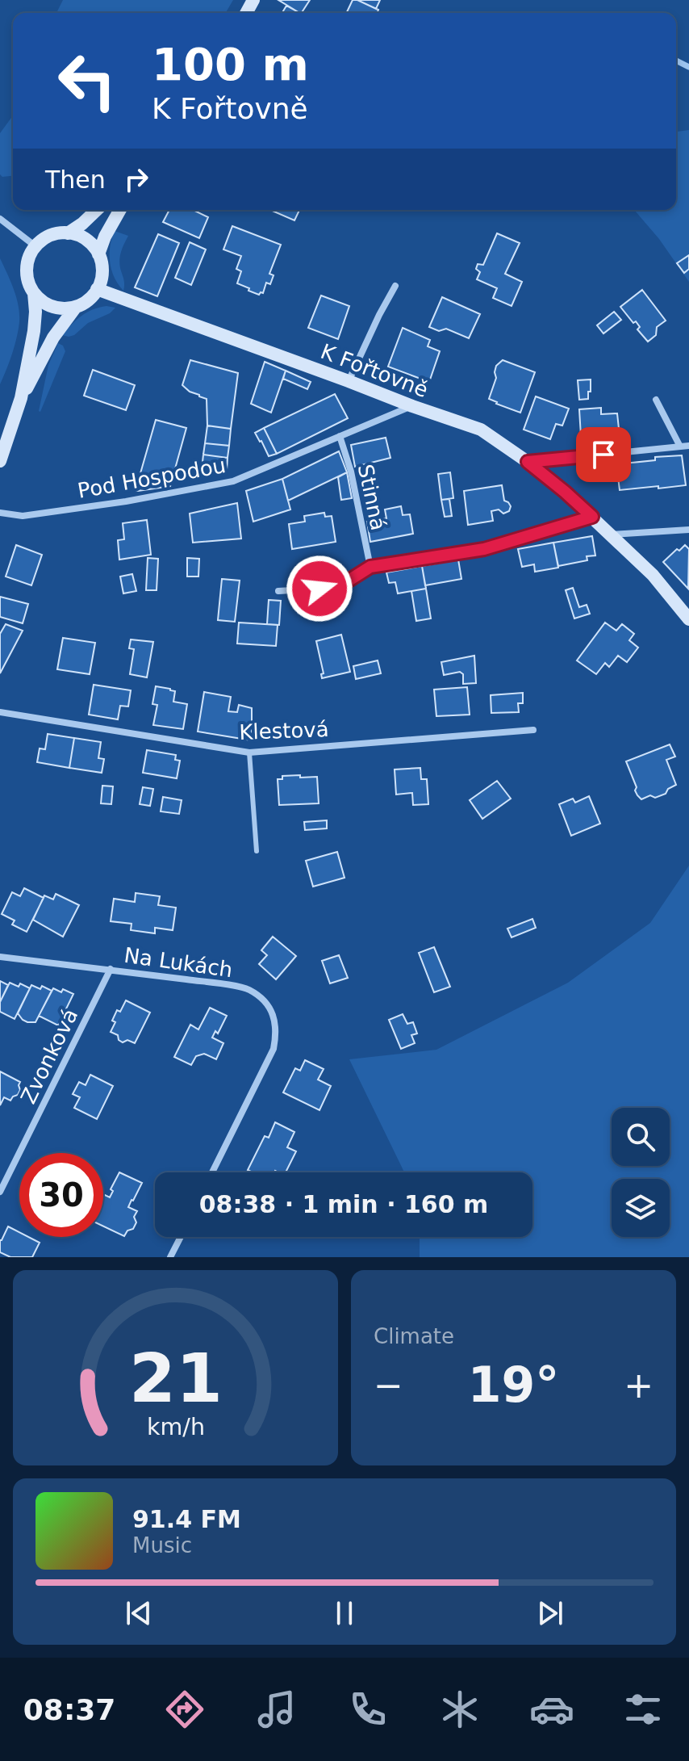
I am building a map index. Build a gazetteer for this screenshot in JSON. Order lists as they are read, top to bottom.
{
  "streets": {
    "street": [
      "K Fořtovně",
      "Pod Hospodou",
      "Stinná",
      "Klestová",
      "Na Lukách",
      "Zvonková"
    ]
  },
  "crossings": [
    ["K Fořtovně", "Pod Hospodou"],
    ["Pod Hospodou", "Stinná"],
    ["Na Lukách", "Zvonková"]
  ],
  "page": {
    "turn": ["100 m", "K Fořtovně"],
    "then": "Then",
    "limit": "30",
    "trip": "08:38 · 1 min · 160 m",
    "tile": "Climate",
    "heat": ["−", "19°", "+"],
    "song": ["91.4 FM", "Music"],
    "tabs": "08:37",
    "gauge": ["21", "km/h"]
  }
}
